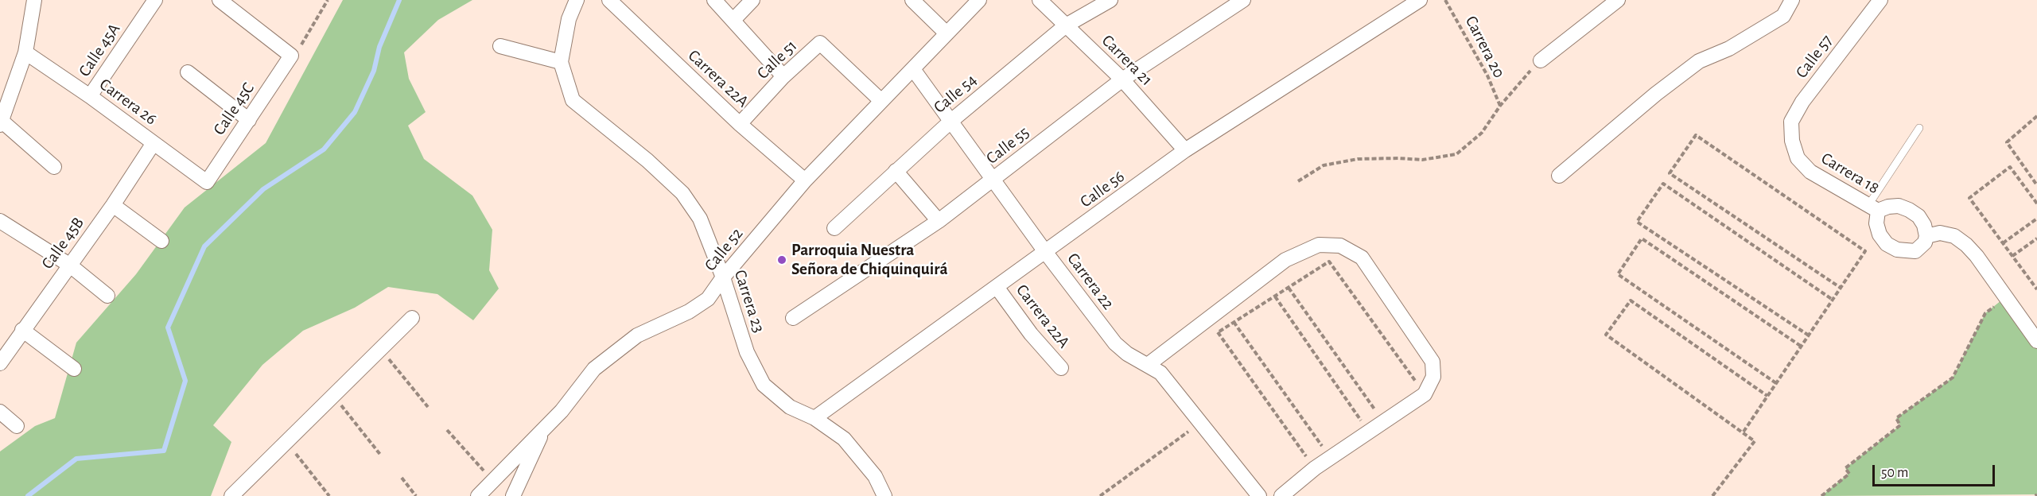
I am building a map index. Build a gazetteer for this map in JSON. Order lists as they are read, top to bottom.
{
  "streets": {
    "street": [
      "Calle 45A",
      "Calle 57",
      "Calle 51",
      "Carrera 21",
      "Carrera 22A",
      "Calle 54",
      "Carrera 26",
      "Calle 45C",
      "Calle 55",
      "Carrera 18",
      "Calle 56",
      "Calle 45B",
      "Calle 52",
      "Carrera 22",
      "Carrera 23"
    ],
    "path": ["Carrera 20"]
  },
  "crossings": [
    ["Calle 45A", "Carrera 26"],
    ["Calle 57", "Carrera 18"],
    ["Calle 51", "Carrera 22A"],
    ["Calle 51", "Calle 52"],
    ["Carrera 21", "Calle 54"],
    ["Carrera 21", "Calle 55"],
    ["Carrera 21", "Calle 56"],
    ["Carrera 22A", "Calle 56"],
    ["Carrera 22A", "Calle 52"],
    ["Calle 54", "Carrera 22"],
    ["Carrera 26", "Calle 45C"],
    ["Carrera 26", "Calle 45B"],
    ["Calle 55", "Carrera 22"],
    ["Calle 56", "Carrera 22"],
    ["Calle 56", "Carrera 23"],
    ["Calle 52", "Carrera 22"],
    ["Calle 52", "Carrera 23"]
  ],
  "places": ["Parroquia Nuestra Señora de Chiquinquirá"],
  "scale_bar": "50 m"
}
